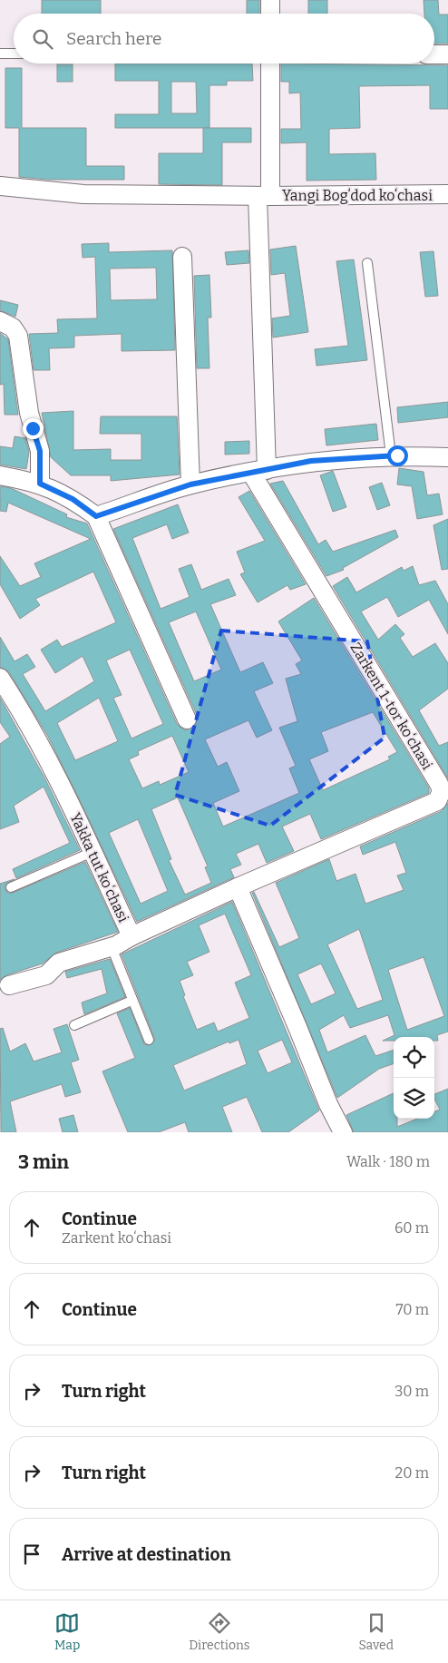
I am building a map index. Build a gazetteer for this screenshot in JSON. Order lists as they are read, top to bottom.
{
  "streets": {
    "street": ["Yangi Bogʻdod koʻchasi", "Zarkent 1-tor koʻchasi", "Yakka tut koʻchasi"]
  },
  "crossings": [
    ["Zarkent 1-tor koʻchasi", "Yakka tut koʻchasi"]
  ],
  "page": {
    "search": "Search here",
    "heading": ["3 min", "Walk · 180 m"],
    "list": [
      ["Continue", "Zarkent koʻchasi", "60 m"],
      ["Continue", "70 m"],
      ["Turn right", "30 m"],
      ["Turn right", "20 m"],
      "Arrive at destination"
    ],
    "nav": ["Map", "Directions", "Saved"]
  }
}
